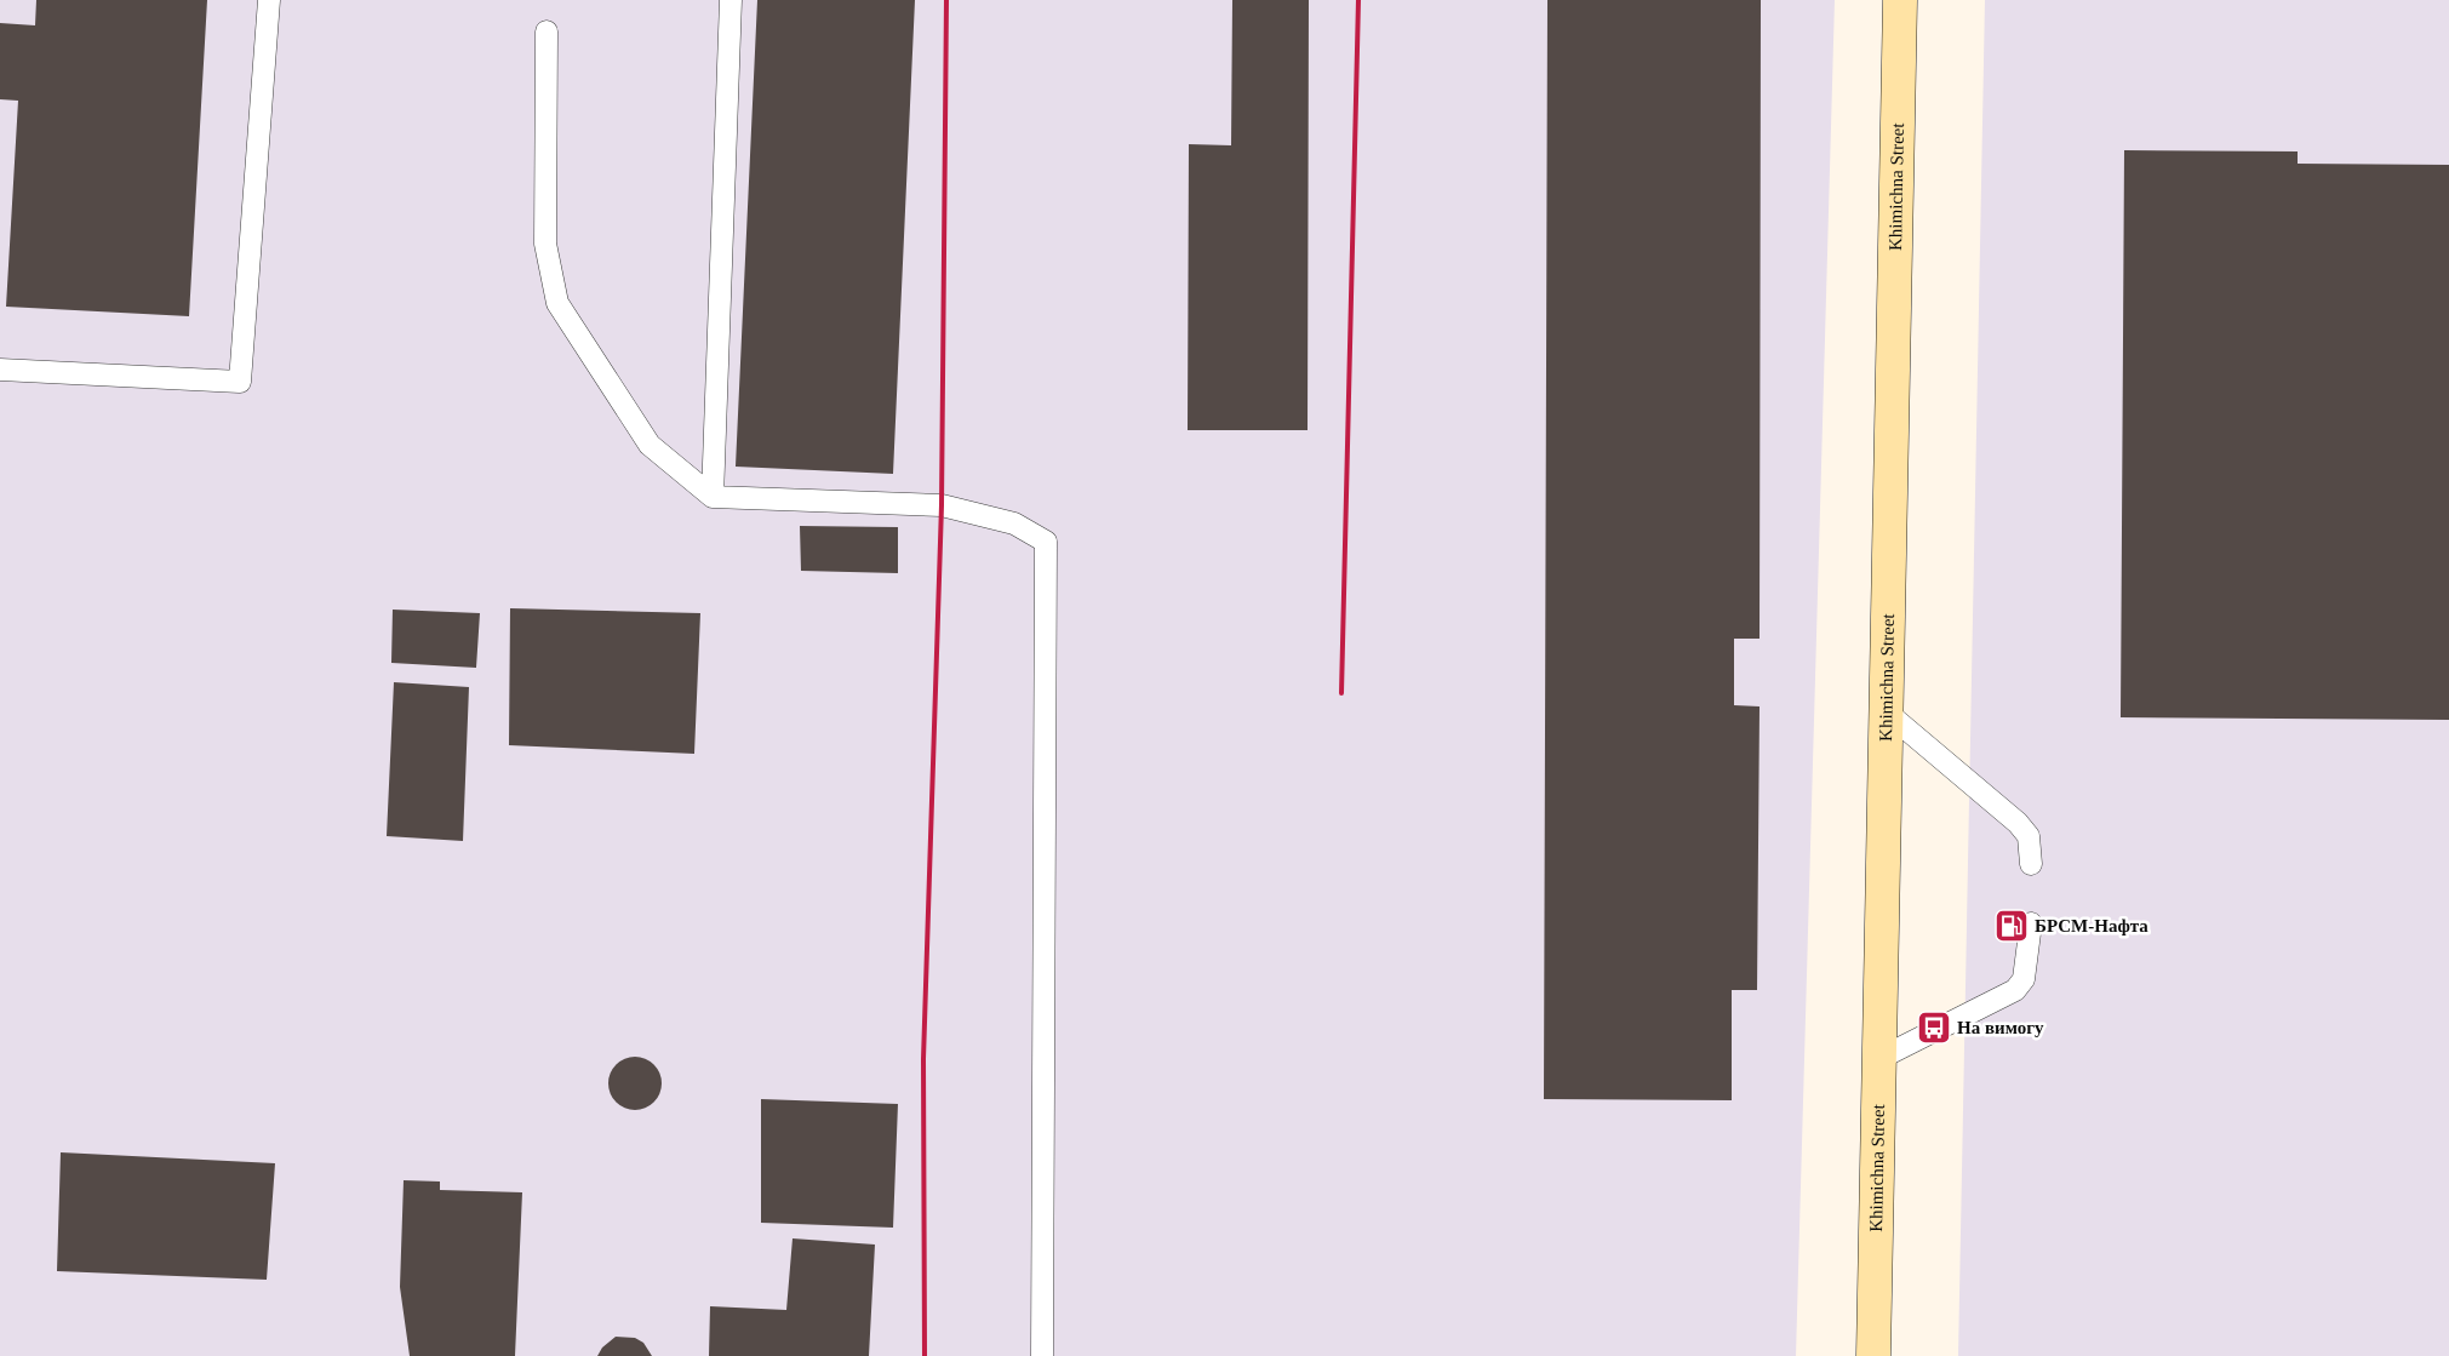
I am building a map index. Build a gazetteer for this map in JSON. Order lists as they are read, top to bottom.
{
  "streets": {
    "main road": ["Khimichna Street"]
  },
  "places": {
    "fuel station": ["БРСМ-Нафта"],
    "bus stop": ["На вимогу"]
  }
}
